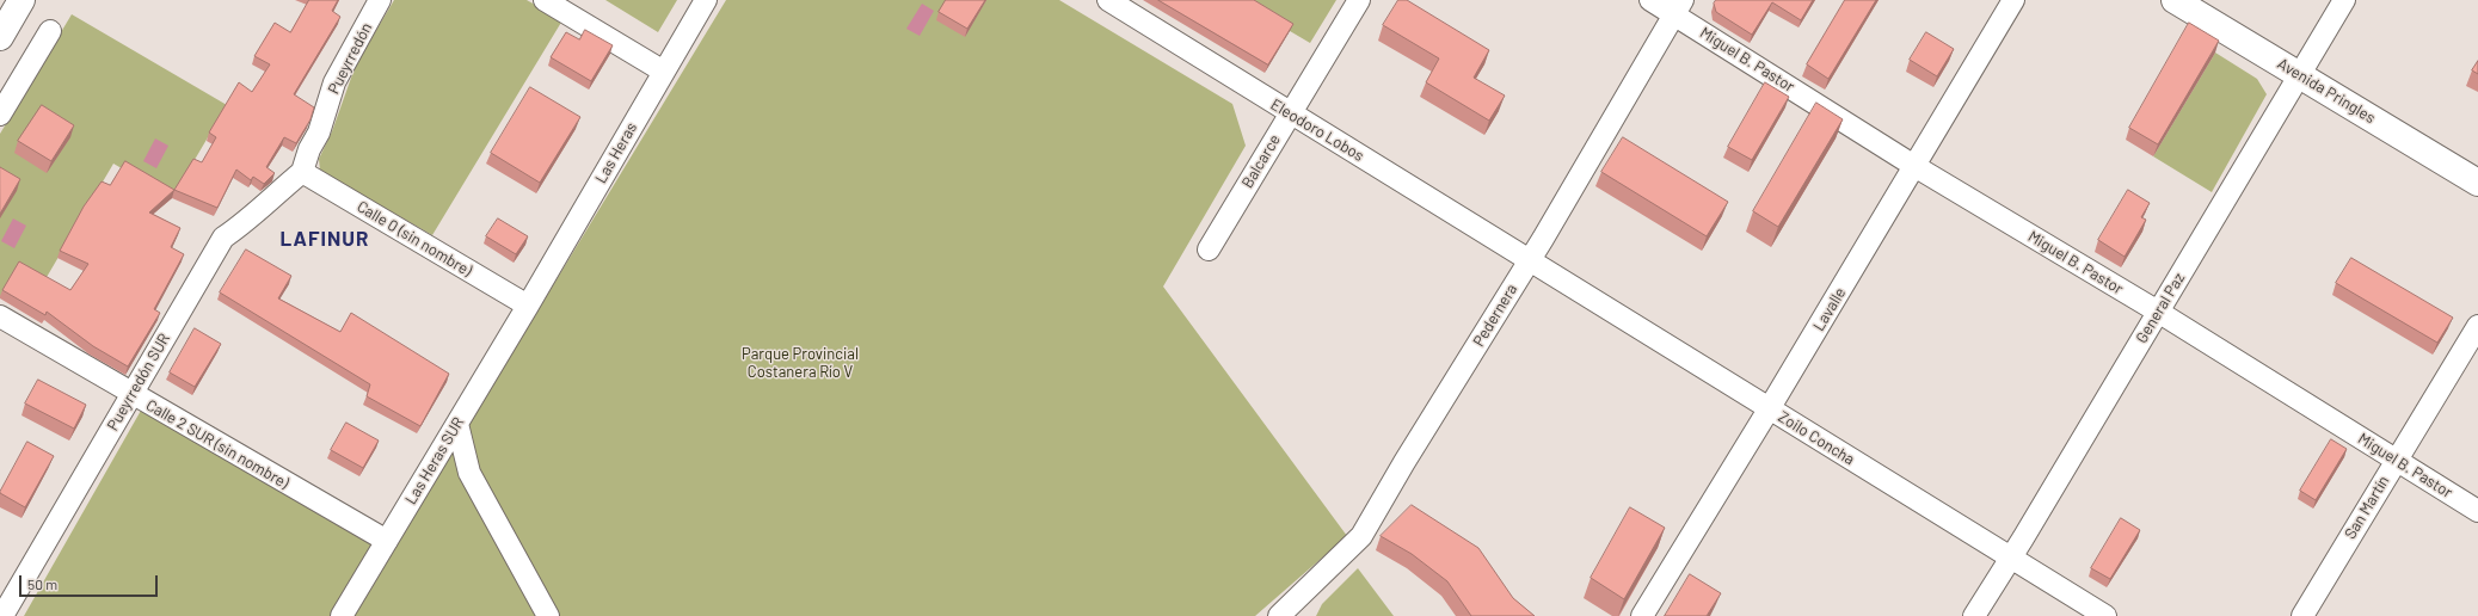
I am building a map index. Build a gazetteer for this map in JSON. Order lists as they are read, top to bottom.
{
  "streets": {
    "main road": ["Avenida Pringles"],
    "street": [
      "Pueyrredón",
      "Miguel B. Pastor",
      "Eleodoro Lobos",
      "Las Heras",
      "Balcarce",
      "Calle 0 (sin nombre)",
      "General Paz",
      "Lavalle",
      "Pedernera",
      "Pueyrredón SUR",
      "Zoilo Concha",
      "Calle 2 SUR (sin nombre)",
      "Las Heras SUR",
      "San Martín"
    ]
  },
  "crossings": [
    ["Pueyrredón", "Calle 0 (sin nombre)"],
    ["Pueyrredón", "Pueyrredón SUR"],
    ["Miguel B. Pastor", "General Paz"],
    ["Miguel B. Pastor", "Lavalle"],
    ["Miguel B. Pastor", "Pedernera"],
    ["Miguel B. Pastor", "San Martín"],
    ["Avenida Pringles", "General Paz"],
    ["Eleodoro Lobos", "Balcarce"],
    ["Eleodoro Lobos", "Pedernera"],
    ["Eleodoro Lobos", "Zoilo Concha"],
    ["Las Heras", "Calle 0 (sin nombre)"],
    ["Las Heras", "Las Heras SUR"],
    ["Calle 0 (sin nombre)", "Pueyrredón SUR"],
    ["Calle 0 (sin nombre)", "Las Heras SUR"],
    ["General Paz", "Zoilo Concha"],
    ["Lavalle", "Zoilo Concha"],
    ["Pedernera", "Zoilo Concha"],
    ["Pueyrredón SUR", "Calle 2 SUR (sin nombre)"],
    ["Calle 2 SUR (sin nombre)", "Las Heras SUR"]
  ],
  "districts": ["LAFINUR"],
  "parks": ["Parque Provincial Costanera Río V"],
  "scale_bar": "50 m"
}
